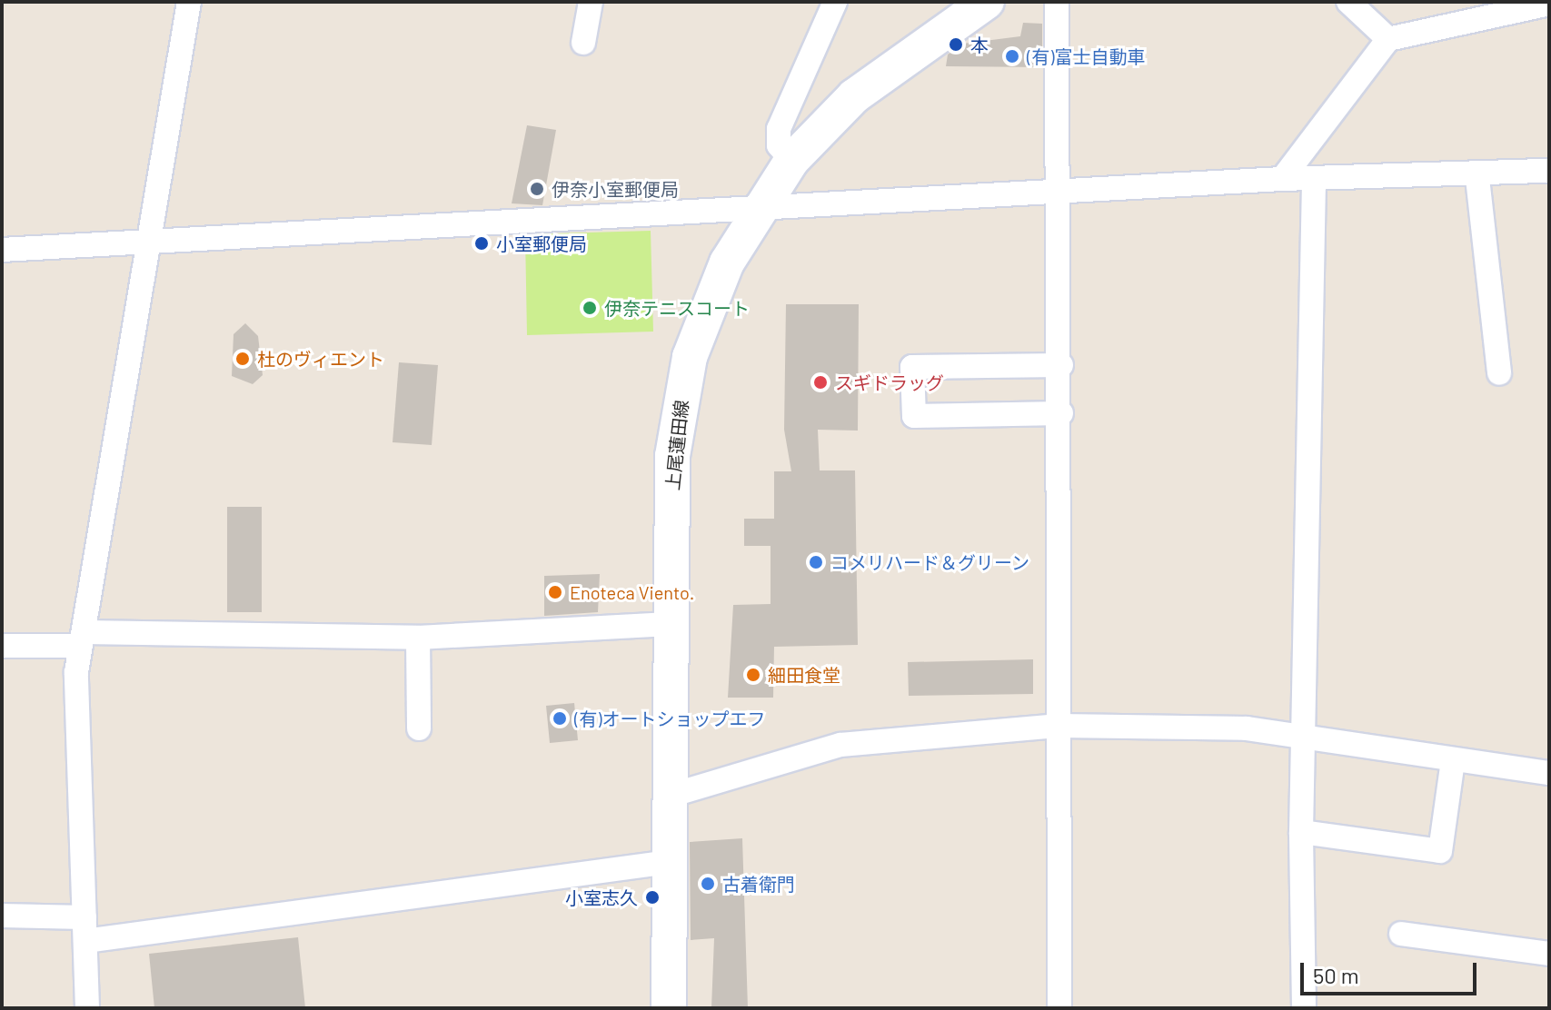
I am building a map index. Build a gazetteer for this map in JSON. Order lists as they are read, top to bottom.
{
  "streets": {
    "main road": ["上尾蓮田線"]
  },
  "places": [
    "本",
    "(有)富士自動車",
    "伊奈小室郵便局",
    "小室郵便局",
    "伊奈テニスコート",
    "杜のヴィエント",
    "スギドラッグ",
    "コメリハード＆グリーン",
    "Enoteca Viento.",
    "細田食堂",
    "(有)オートショップエフ",
    "古着衛門",
    "小室志久"
  ],
  "scale_bar": "50 m"
}
